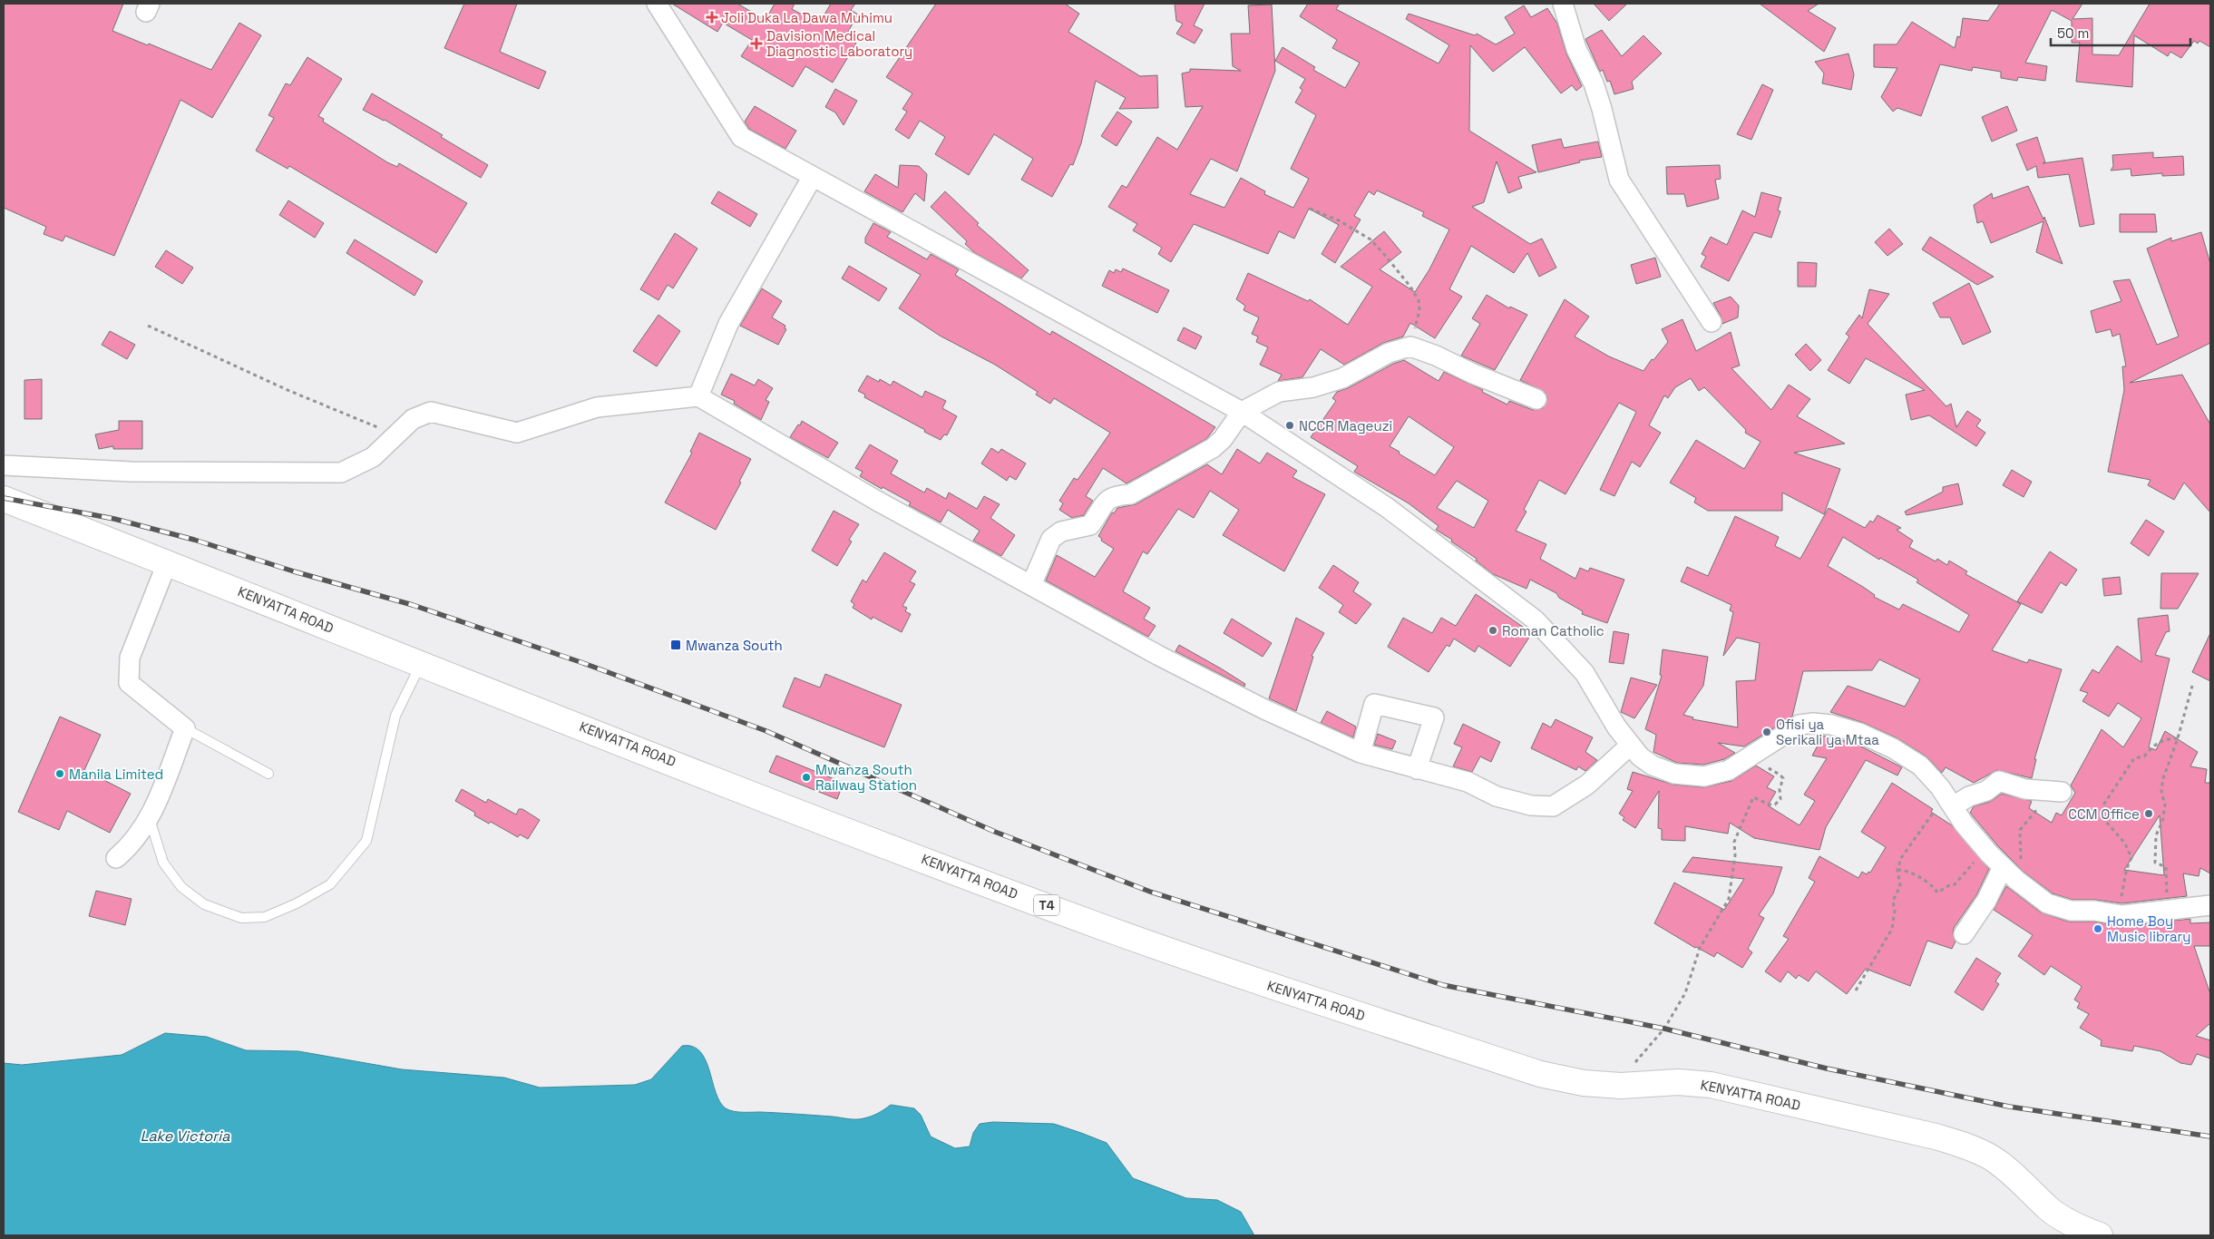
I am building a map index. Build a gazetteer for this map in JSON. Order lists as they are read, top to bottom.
{
  "streets": {
    "highway": ["KENYATTA ROAD", "T4"]
  },
  "water": ["Lake Victoria"],
  "places": {
    "health": ["Joli Duka La Dawa Muhimu", "Davision Medical Diagnostic Laboratory"],
    "other": [
      "NCCR Mageuzi",
      "Roman Catholic",
      "Ofisi ya Serikali ya Mtaa",
      "Manila Limited",
      "Mwanza South Railway Station",
      "CCM Office",
      "Home Boy Music library"
    ],
    "transit": ["Mwanza South"]
  },
  "scale_bar": "50 m"
}
